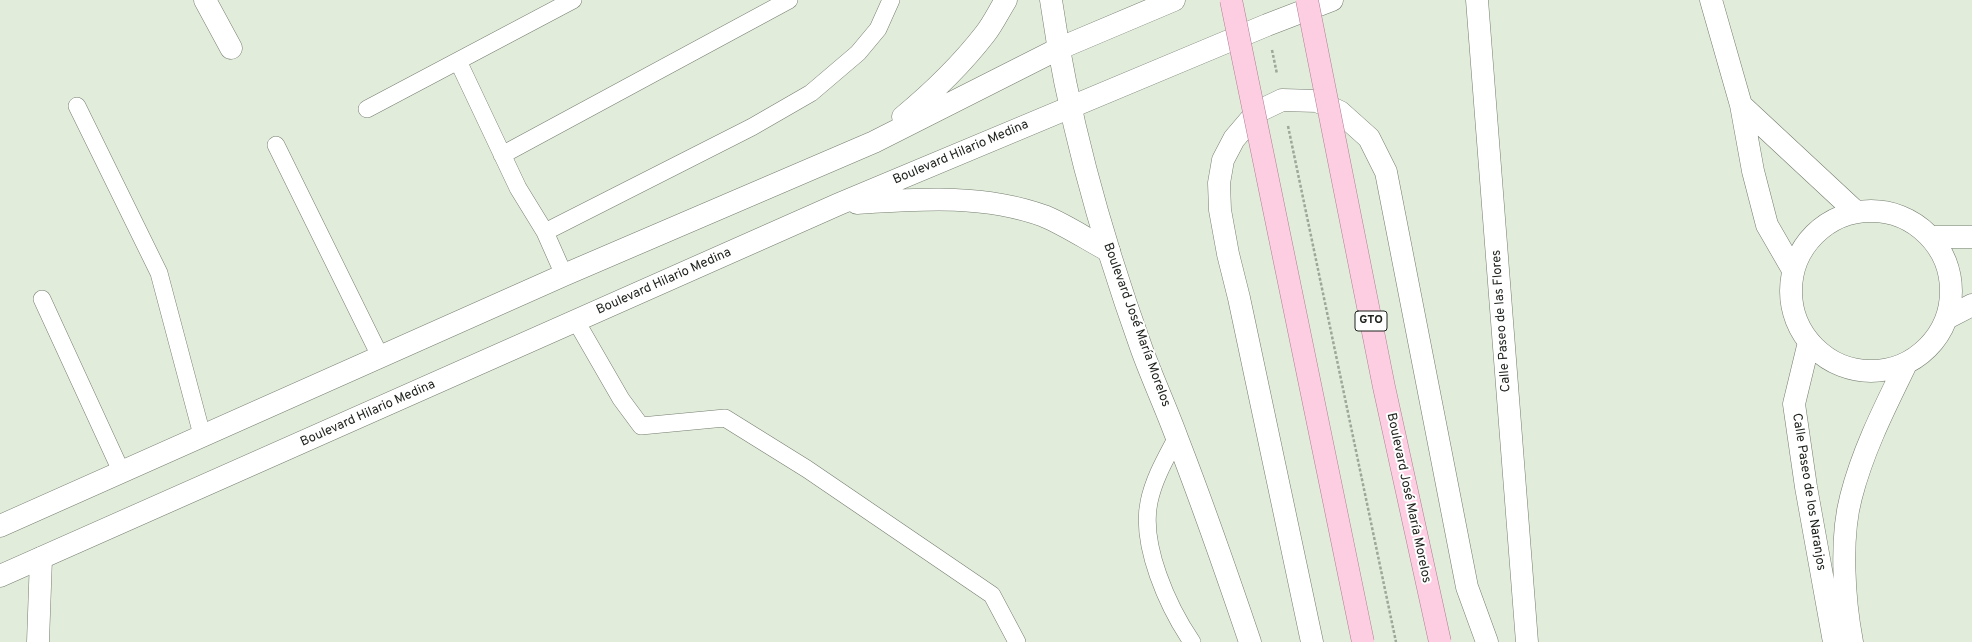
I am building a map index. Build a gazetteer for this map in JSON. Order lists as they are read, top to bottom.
{
  "streets": {
    "main road": ["GTO", "Boulevard José María Morelos"],
    "street": ["Boulevard Hilario Medina", "Calle Paseo de las Flores", "Calle Paseo de los Naranjos"]
  },
  "crossings": [
    ["Boulevard Hilario Medina", "Boulevard José María Morelos"]
  ]
}
